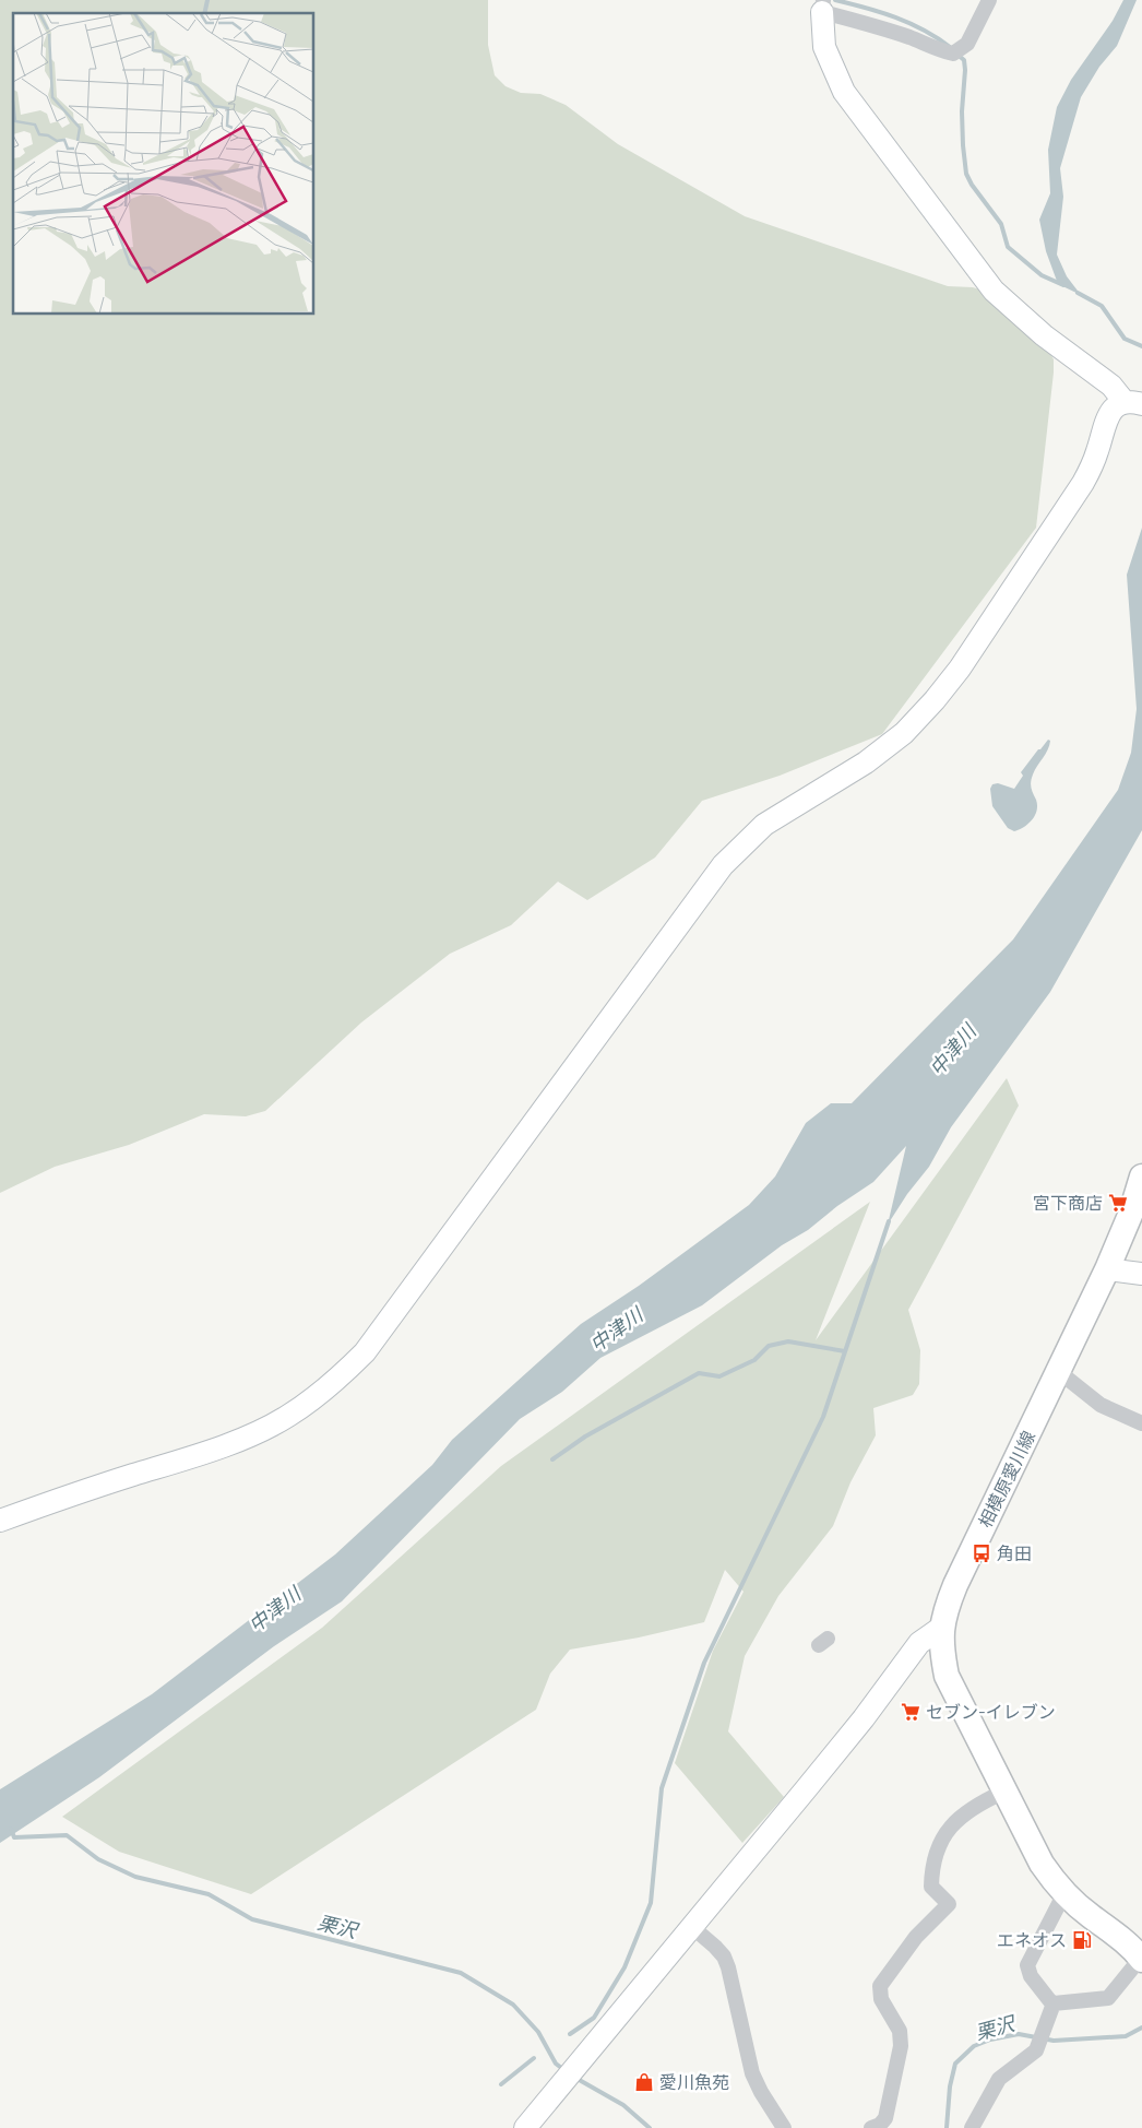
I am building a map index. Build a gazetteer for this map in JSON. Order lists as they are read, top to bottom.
{
  "streets": {
    "main road": ["相模原愛川線"]
  },
  "water": ["中津川", "栗沢"],
  "places": {
    "supermarket": ["宮下商店", "セブン-イレブン"],
    "bus stop": ["角田"],
    "fuel station": ["エネオス"],
    "shop": ["愛川魚苑"]
  }
}
